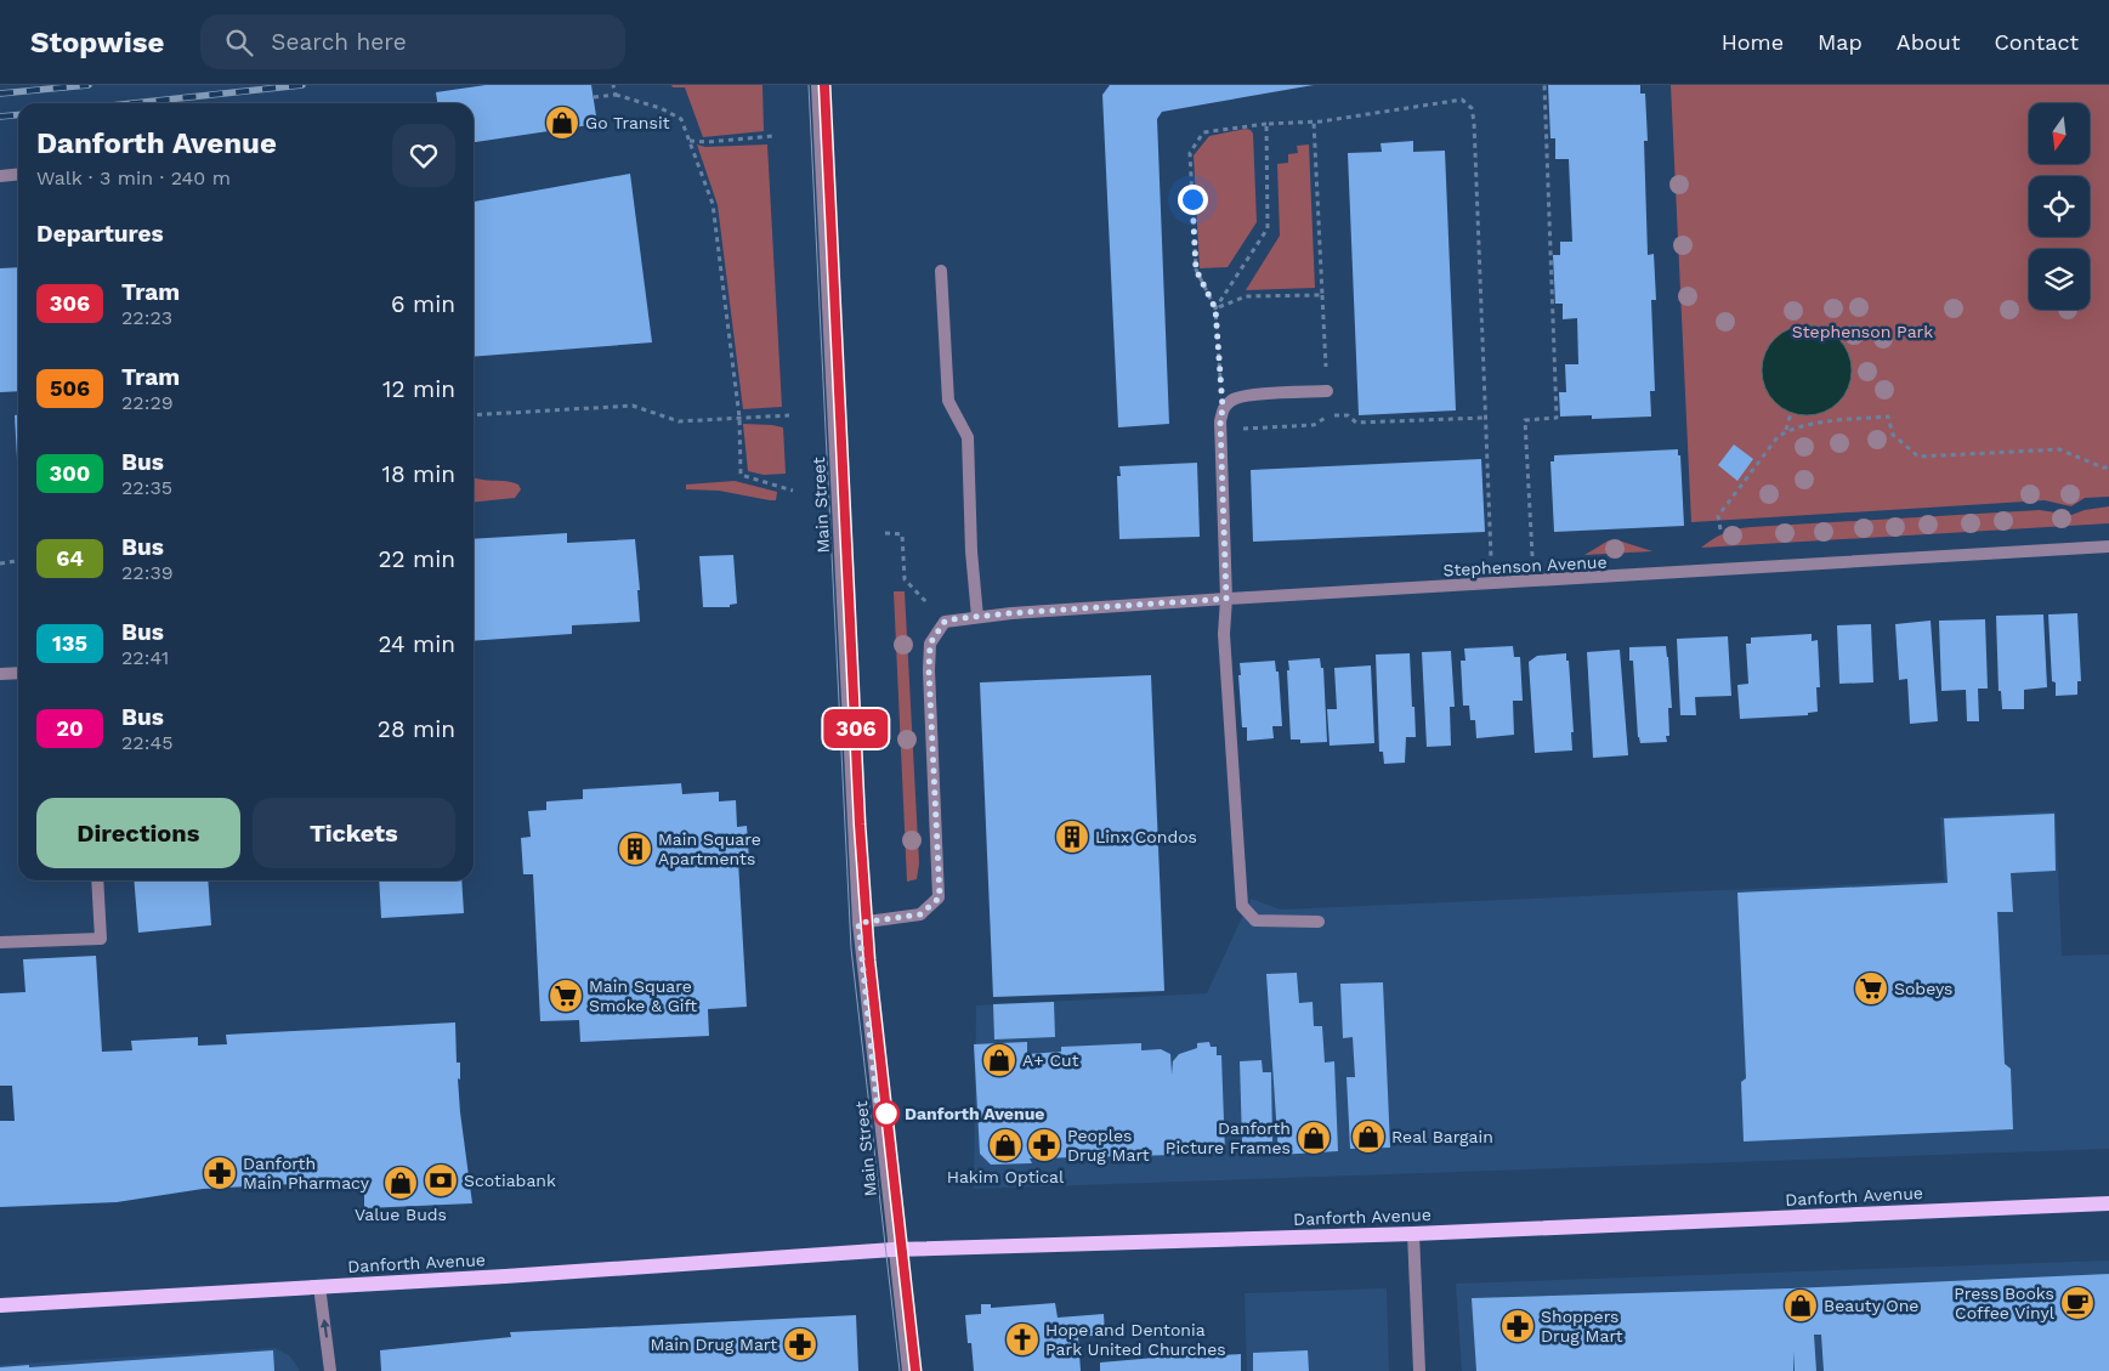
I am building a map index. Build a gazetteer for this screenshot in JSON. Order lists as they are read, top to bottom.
{
  "streets": {
    "main road": ["Danforth Avenue"],
    "street": ["Main Street", "Stephenson Avenue"]
  },
  "crossings": [
    ["Main Street", "Stephenson Avenue"],
    ["Main Street", "Danforth Avenue"]
  ],
  "parks": ["Stephenson Park"],
  "places": {
    "shop": [
      "Go Transit",
      "A+ Cut",
      "Real Bargain",
      "Danforth Picture Frames",
      "Hakim Optical",
      "Value Buds",
      "Beauty One"
    ],
    "building": ["Linx Condos", "Main Square Apartments"],
    "supermarket": ["Sobeys", "Main Square Smoke & Gift"],
    "other": ["Danforth Avenue"],
    "pharmacy": [
      "Peoples Drug Mart",
      "Danforth Main Pharmacy",
      "Shoppers Drug Mart",
      "Main Drug Mart"
    ],
    "bank": ["Scotiabank"],
    "cafe": ["Press Books Coffee Vinyl"],
    "church": ["Hope and Dentonia Park United Churches"]
  },
  "lines": ["tram line 306"],
  "north": "bottom",
  "page": {
    "header": "Stopwise",
    "search": "Search here",
    "nav": [
      "Home",
      "Map",
      "About",
      "Contact"
    ],
    "on_map": "306",
    "heading": [
      ["Danforth Avenue", "Walk · 3 min · 240 m"],
      "Departures"
    ],
    "list": [
      {
        "mark": "306",
        "name": "Tram",
        "note": "22:23",
        "value": "6 min"
      },
      {
        "mark": "506",
        "name": "Tram",
        "note": "22:29",
        "value": "12 min"
      },
      {
        "mark": "300",
        "name": "Bus",
        "note": "22:35",
        "value": "18 min"
      },
      {
        "mark": "64",
        "name": "Bus",
        "note": "22:39",
        "value": "22 min"
      },
      {
        "mark": "135",
        "name": "Bus",
        "note": "22:41",
        "value": "24 min"
      },
      {
        "mark": "20",
        "name": "Bus",
        "note": "22:45",
        "value": "28 min"
      }
    ],
    "buttons": ["Directions", "Tickets"]
  }
}
